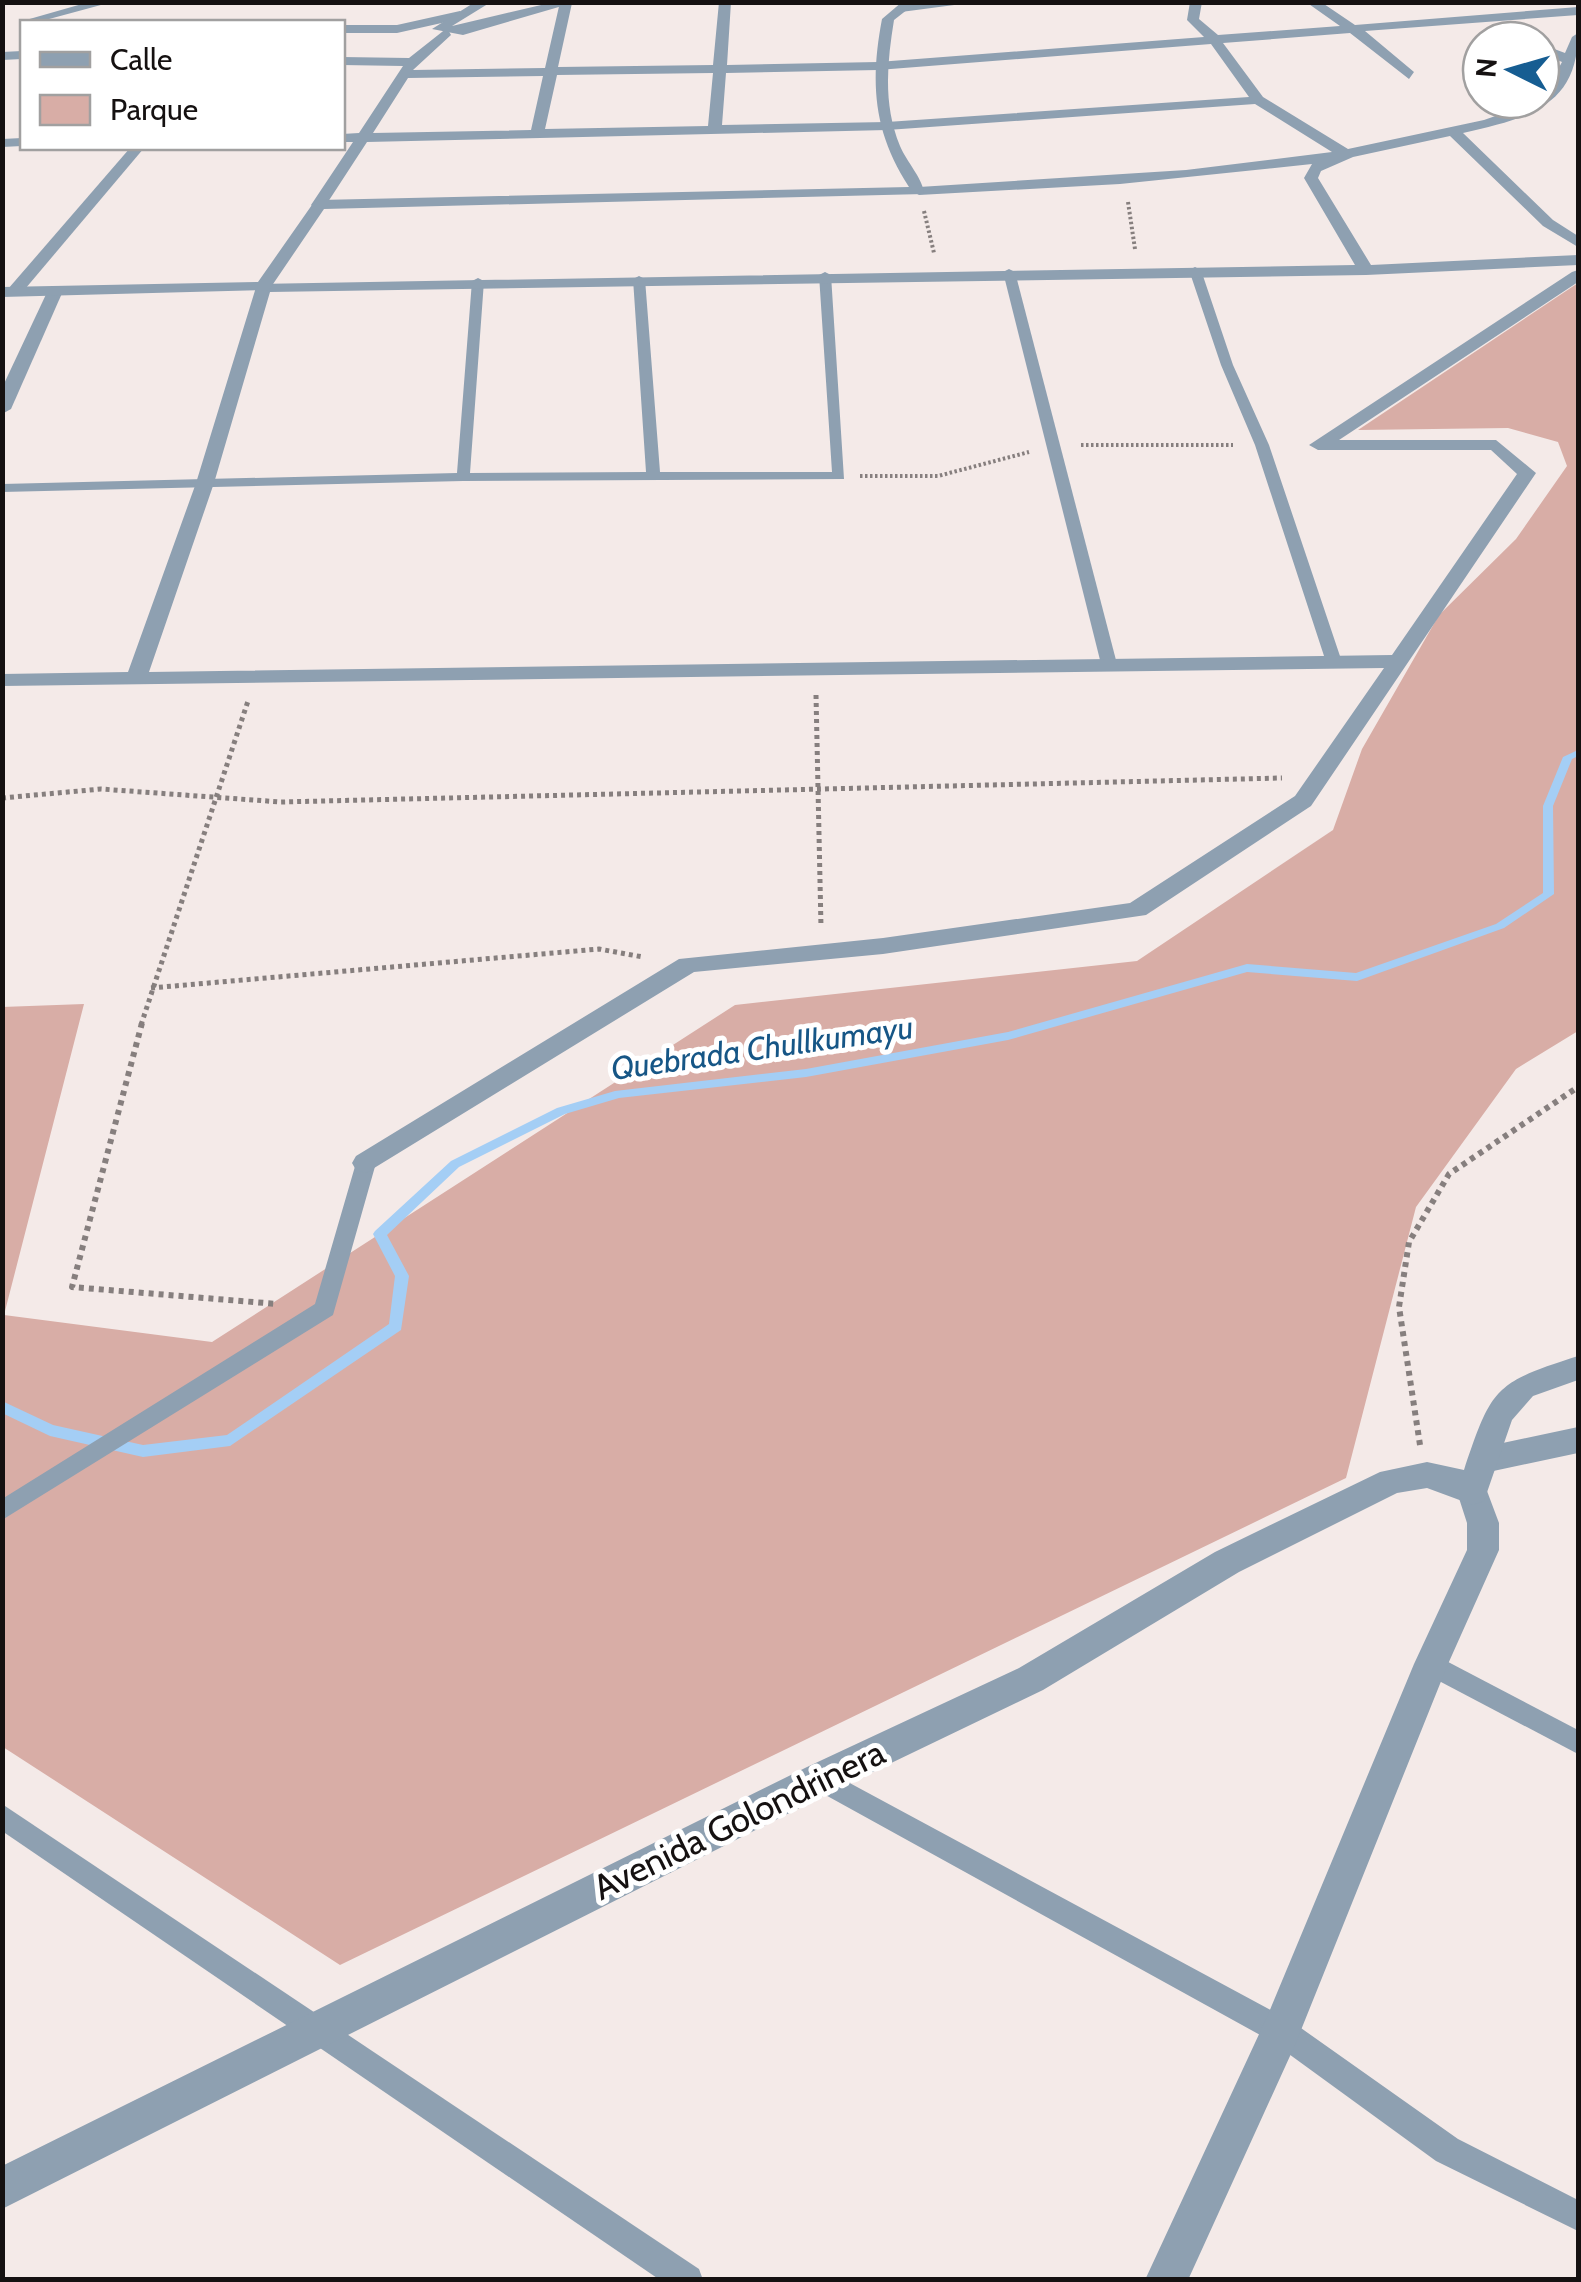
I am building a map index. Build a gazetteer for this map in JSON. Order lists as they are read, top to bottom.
{
  "streets": {
    "street": ["Avenida Golondrinera"]
  },
  "water": ["Quebrada Chullkumayu"],
  "legend": ["Calle", "Parque"],
  "north": "left"
}
